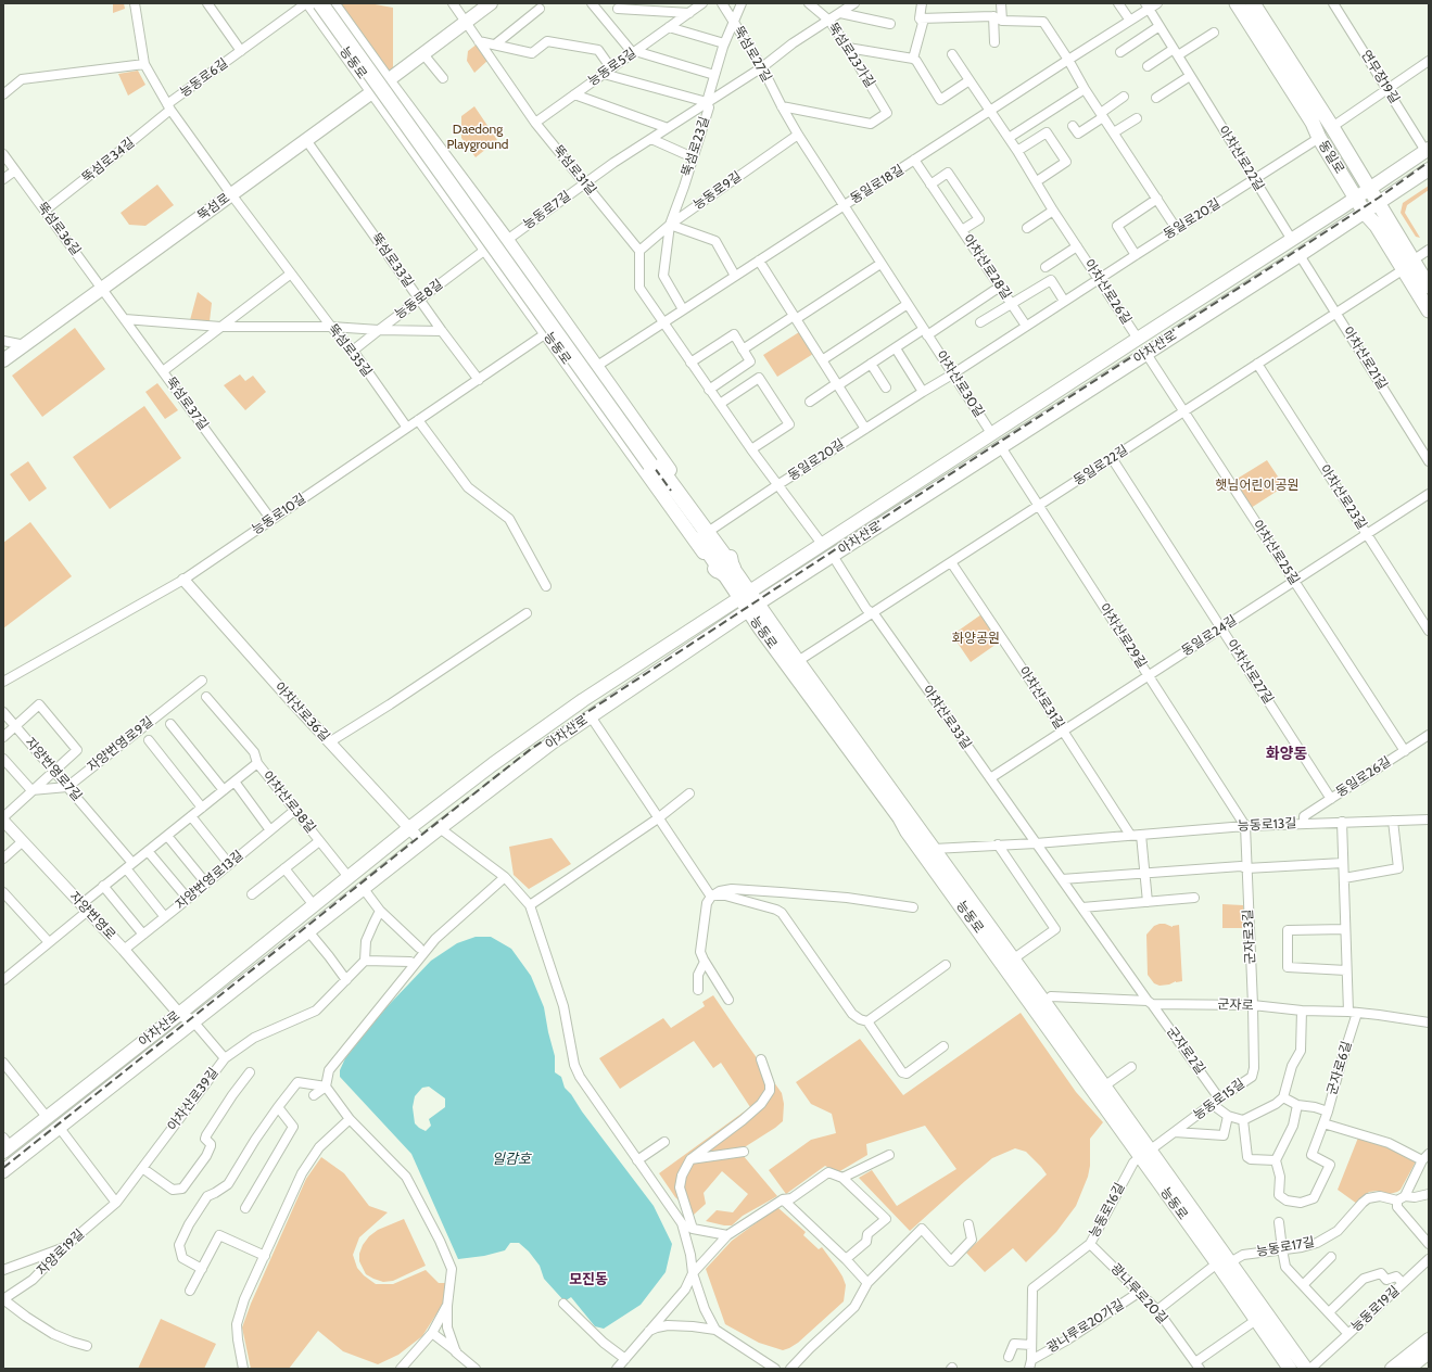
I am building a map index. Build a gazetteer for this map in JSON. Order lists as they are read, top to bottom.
{
  "streets": {
    "main road": [
      "능동로",
      "동일로",
      "뚝섬로",
      "아차산로"
    ],
    "street": [
      "뚝섬로27길",
      "뚝섬로23가길",
      "능동로5길",
      "연무장19길",
      "능동로6길",
      "뚝섬로23길",
      "아차산로22길",
      "뚝섬로34길",
      "뚝섬로31길",
      "동일로18길",
      "능동로9길",
      "능동로7길",
      "동일로20길",
      "뚝섬로36길",
      "뚝섬로33길",
      "아차산로28길",
      "아차산로26길",
      "능동로8길",
      "뚝섬로35길",
      "아차산로21길",
      "아차산로30길",
      "뚝섬로37길",
      "동일로22길",
      "아차산로23길",
      "능동로10길",
      "아차산로25길",
      "아차산로29길",
      "동일로24길",
      "아차산로27길",
      "아차산로31길",
      "아차산로36길",
      "아차산로33길",
      "자양번영로9길",
      "자양번영로7길",
      "동일로26길",
      "아차산로38길",
      "능동로13길",
      "자양번영로13길",
      "자양번영로",
      "군자로3길",
      "군자로",
      "군자로2길",
      "군자로6길",
      "아차산로39길",
      "능동로15길",
      "능동로16길",
      "능동로17길",
      "자양로19길",
      "광나루로20길",
      "능동로19길",
      "광나루로20가길"
    ]
  },
  "crossings": [
    ["뚝섬로27길", "뚝섬로23가길"],
    ["뚝섬로27길", "뚝섬로23길"],
    ["뚝섬로27길", "동일로18길"],
    ["뚝섬로27길", "능동로9길"],
    ["뚝섬로27길", "능동로7길"],
    ["뚝섬로27길", "아차산로30길"],
    ["뚝섬로23가길", "능동로7길"],
    ["능동로", "능동로6길"],
    ["능동로", "동일로18길"],
    ["능동로", "뚝섬로"],
    ["능동로", "능동로7길"],
    ["능동로", "동일로20길"],
    ["능동로", "능동로8길"],
    ["능동로", "아차산로"],
    ["능동로", "동일로22길"],
    ["능동로", "능동로10길"],
    ["능동로", "능동로13길"],
    ["능동로", "군자로"],
    ["능동로", "능동로15길"],
    ["능동로", "능동로16길"],
    ["능동로", "능동로17길"],
    ["능동로5길", "뚝섬로31길"],
    ["연무장19길", "아차산로"],
    ["능동로6길", "뚝섬로34길"],
    ["뚝섬로23길", "동일로18길"],
    ["뚝섬로23길", "능동로9길"],
    ["뚝섬로23길", "능동로7길"],
    ["동일로", "동일로20길"],
    ["동일로", "아차산로"],
    ["동일로", "동일로22길"],
    ["아차산로22길", "동일로18길"],
    ["아차산로22길", "동일로20길"],
    ["아차산로22길", "아차산로"],
    ["뚝섬로34길", "뚝섬로36길"],
    ["뚝섬로31길", "능동로9길"],
    ["뚝섬로31길", "뚝섬로"],
    ["뚝섬로31길", "능동로7길"],
    ["동일로18길", "아차산로28길"],
    ["동일로18길", "아차산로26길"],
    ["동일로18길", "아차산로30길"],
    ["뚝섬로", "뚝섬로36길"],
    ["뚝섬로", "뚝섬로33길"],
    ["뚝섬로", "뚝섬로35길"],
    ["뚝섬로", "뚝섬로37길"],
    ["동일로20길", "아차산로28길"],
    ["동일로20길", "아차산로26길"],
    ["동일로20길", "아차산로30길"],
    ["뚝섬로36길", "뚝섬로37길"],
    ["뚝섬로33길", "능동로8길"],
    ["뚝섬로33길", "능동로10길"],
    ["아차산로26길", "아차산로"],
    ["능동로8길", "뚝섬로35길"],
    ["아차산로", "아차산로21길"],
    ["아차산로", "아차산로30길"],
    ["아차산로", "아차산로25길"],
    ["아차산로", "아차산로29길"],
    ["아차산로", "아차산로36길"],
    ["아차산로", "아차산로33길"],
    ["아차산로", "아차산로38길"],
    ["아차산로", "자양번영로"],
    ["아차산로", "아차산로39길"],
    ["뚝섬로35길", "능동로10길"],
    ["아차산로21길", "동일로22길"],
    ["뚝섬로37길", "능동로10길"],
    ["동일로22길", "아차산로23길"],
    ["동일로22길", "아차산로25길"],
    ["동일로22길", "아차산로29길"],
    ["동일로22길", "아차산로27길"],
    ["동일로22길", "아차산로31길"],
    ["동일로22길", "아차산로33길"],
    ["아차산로23길", "동일로24길"],
    ["능동로10길", "아차산로36길"],
    ["아차산로25길", "동일로24길"],
    ["아차산로25길", "동일로26길"],
    ["아차산로29길", "동일로24길"],
    ["아차산로29길", "능동로13길"],
    ["아차산로29길", "군자로3길"],
    ["동일로24길", "아차산로27길"],
    ["동일로24길", "아차산로31길"],
    ["동일로24길", "아차산로33길"],
    ["아차산로27길", "동일로26길"],
    ["아차산로31길", "능동로13길"],
    ["아차산로33길", "능동로13길"],
    ["아차산로33길", "군자로"],
    ["아차산로33길", "군자로2길"],
    ["자양번영로9길", "자양번영로7길"],
    ["자양번영로7길", "자양번영로13길"],
    ["동일로26길", "능동로13길"],
    ["아차산로38길", "자양번영로13길"],
    ["능동로13길", "군자로3길"],
    ["자양번영로13길", "자양번영로"],
    ["군자로3길", "군자로"],
    ["군자로3길", "능동로15길"],
    ["군자로", "군자로2길"],
    ["군자로", "군자로6길"],
    ["군자로", "능동로15길"],
    ["군자로2길", "능동로15길"],
    ["아차산로39길", "자양로19길"],
    ["능동로15길", "능동로16길"],
    ["능동로16길", "광나루로20길"],
    ["능동로16길", "광나루로20가길"],
    ["능동로17길", "능동로19길"],
    ["광나루로20길", "광나루로20가길"]
  ],
  "districts": ["화양동", "모진동"],
  "water": ["일감호"],
  "parks": ["Daedong Playground", "햇님어린이공원", "화양공원"]
}
